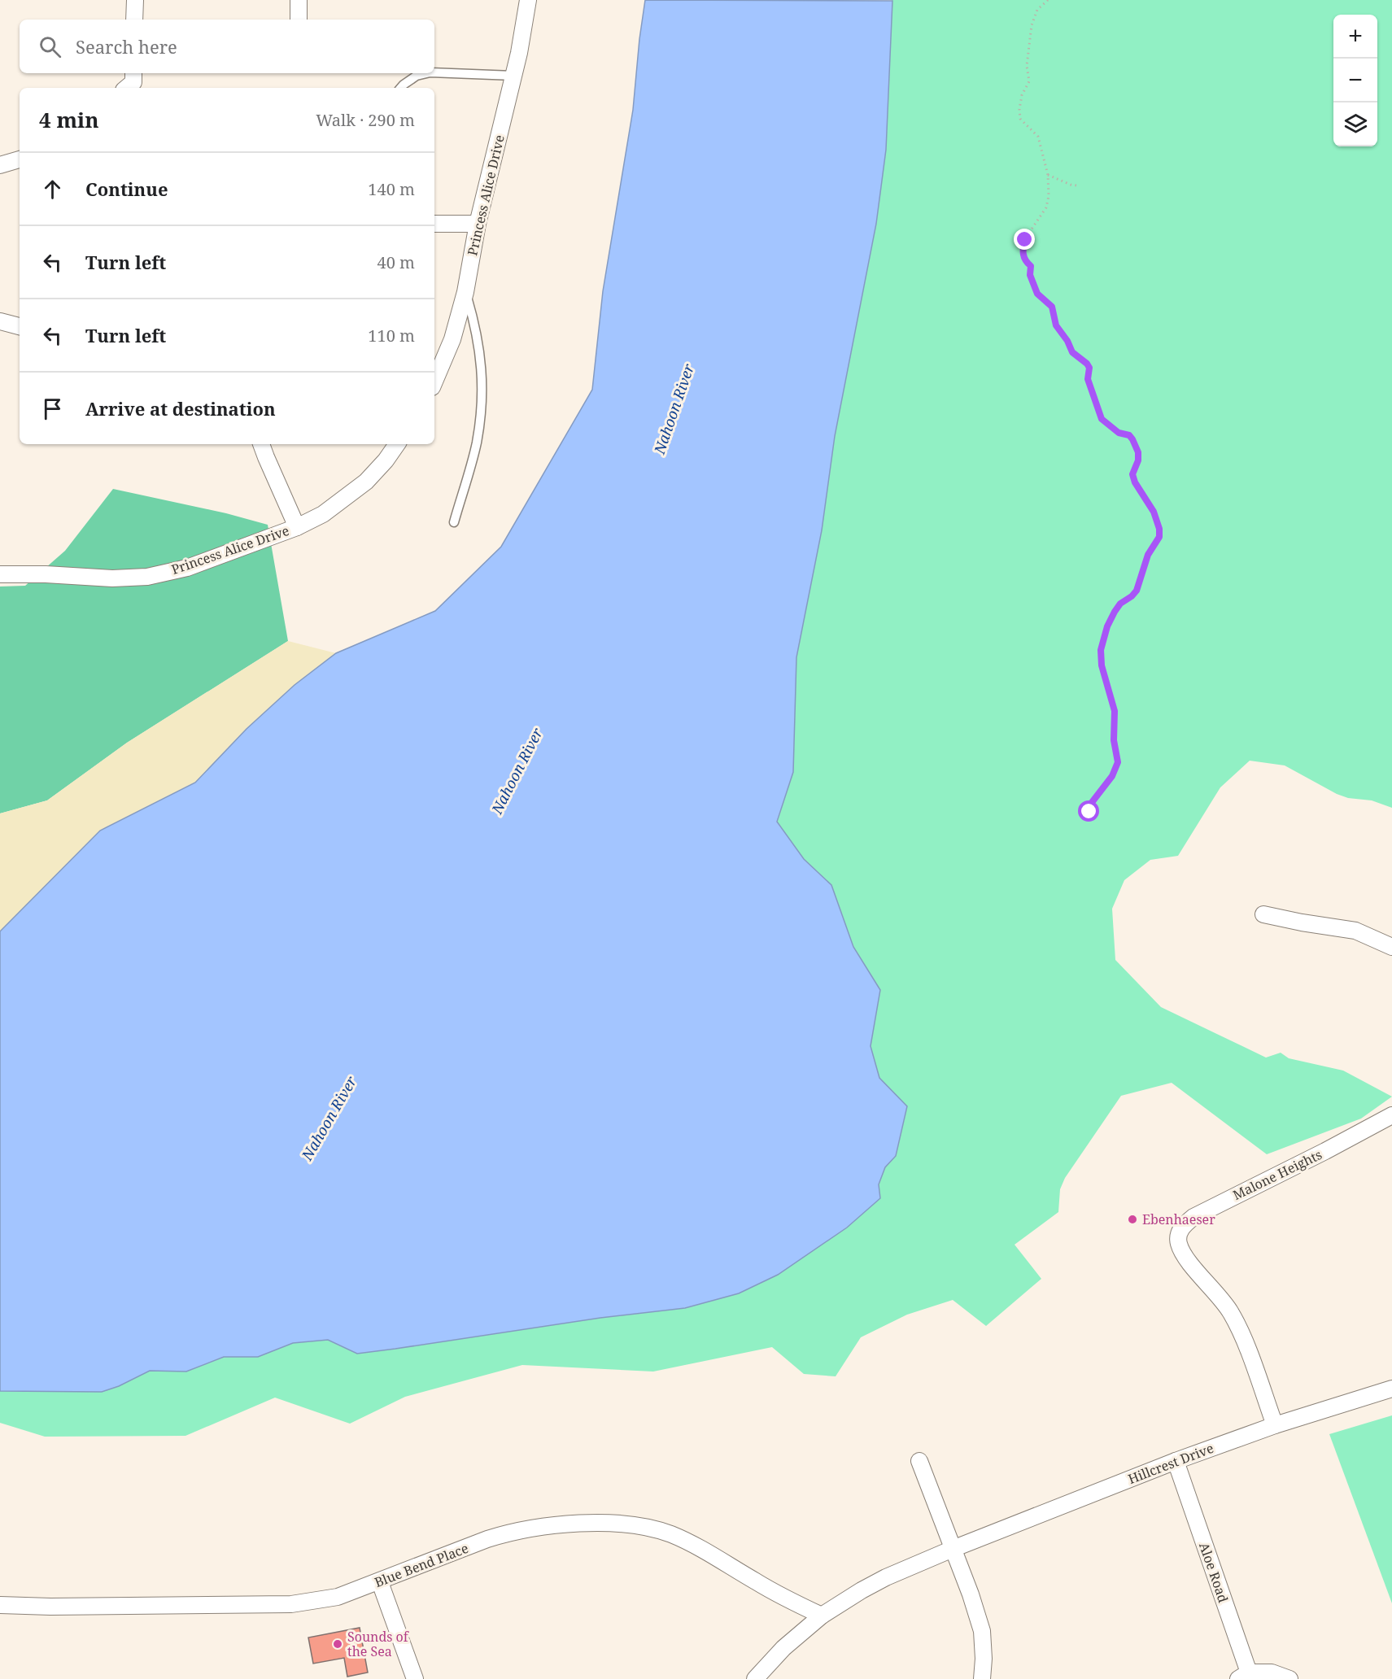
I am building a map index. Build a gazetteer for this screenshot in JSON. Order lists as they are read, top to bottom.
{
  "streets": {
    "street": [
      "Princess Alice Drive",
      "Malone Heights",
      "Hillcrest Drive",
      "Blue Bend Place",
      "Aloe Road"
    ]
  },
  "crossings": [
    ["Malone Heights", "Hillcrest Drive"],
    ["Hillcrest Drive", "Blue Bend Place"],
    ["Hillcrest Drive", "Aloe Road"]
  ],
  "water": ["Nahoon River"],
  "places": ["Ebenhaeser", "Sounds of the Sea"],
  "page": {
    "map_buttons": ["+", "−"],
    "search": "Search here",
    "heading": ["4 min", "Walk · 290 m"],
    "list": [
      ["Continue", "140 m"],
      ["Turn left", "40 m"],
      ["Turn left", "110 m"],
      "Arrive at destination"
    ]
  }
}
